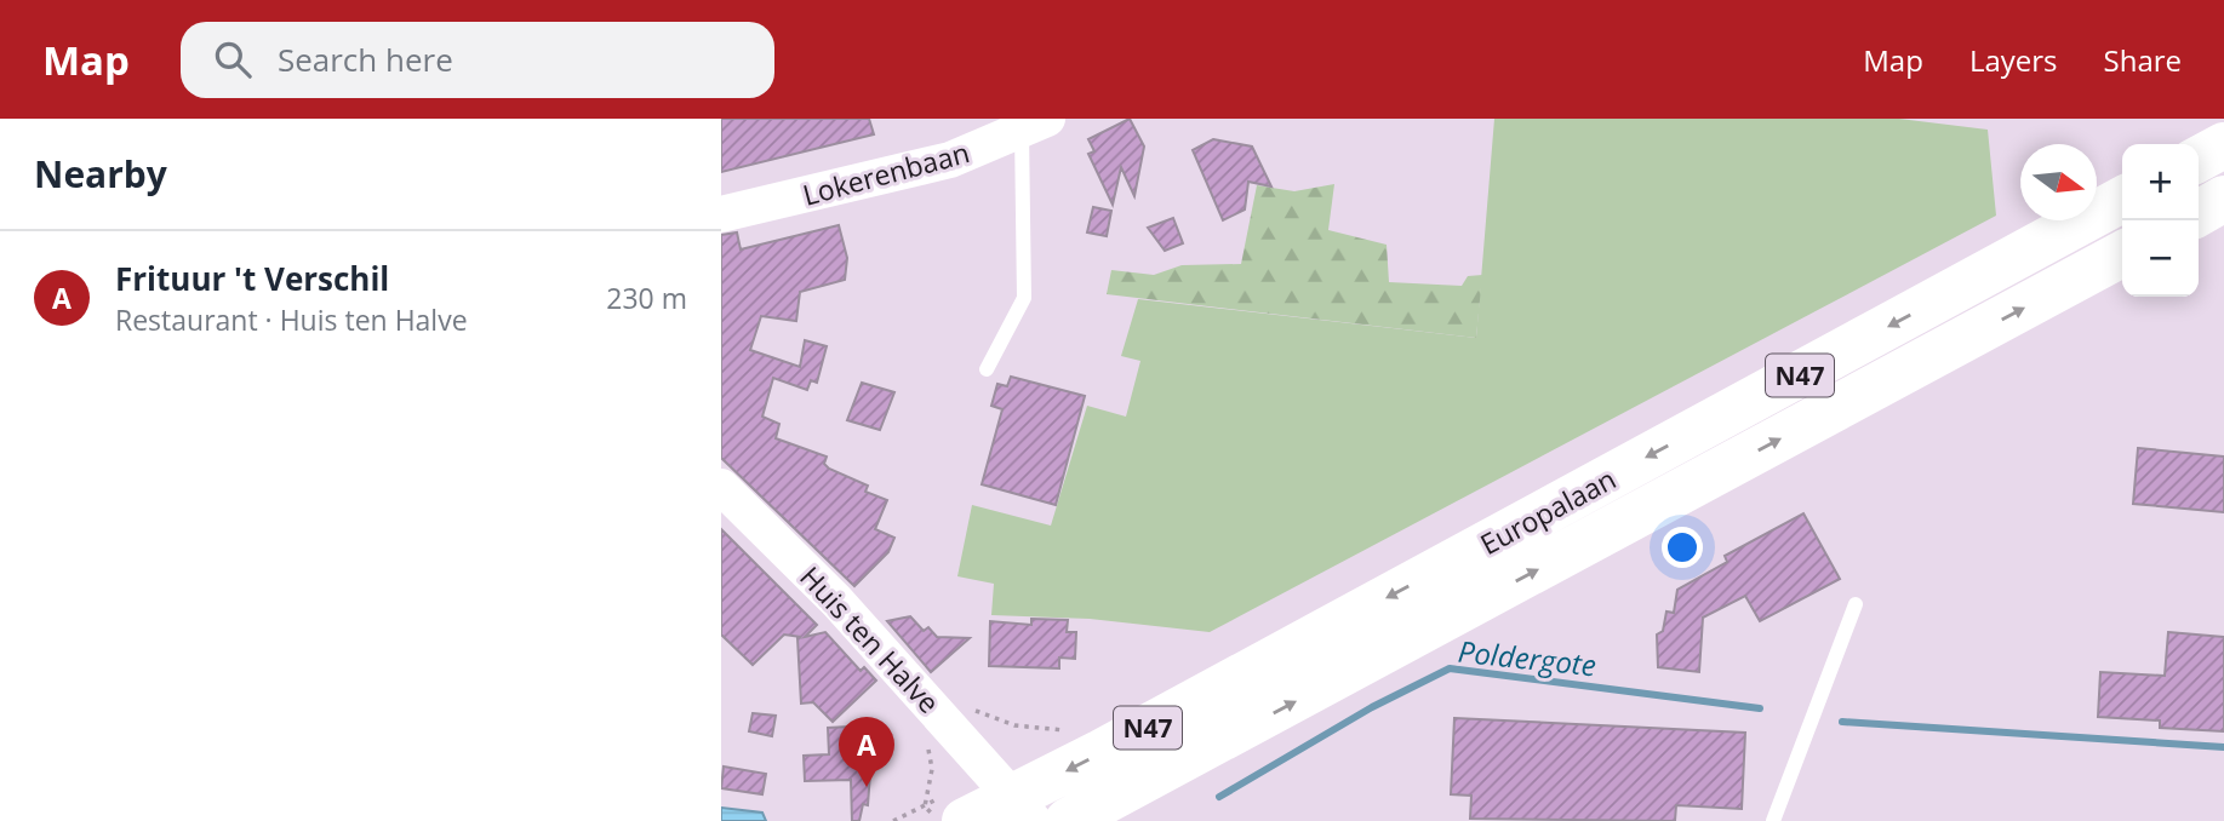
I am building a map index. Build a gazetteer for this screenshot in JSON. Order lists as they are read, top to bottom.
{
  "streets": {
    "highway": ["N47", "Europalaan"],
    "street": ["Lokerenbaan", "Huis ten Halve"]
  },
  "crossings": [
    ["Europalaan", "Huis ten Halve"]
  ],
  "water": ["Poldergote"],
  "north": "right",
  "page": {
    "header": "Map",
    "search": "Search here",
    "nav": ["Map", "Layers", "Share"],
    "heading": "Nearby",
    "map_buttons": ["+", "−"],
    "list": [
      {
        "mark": "A",
        "name": "Frituur 't Verschil",
        "note": "Restaurant · Huis ten Halve",
        "value": "230 m"
      }
    ],
    "pins": "A"
  }
}
